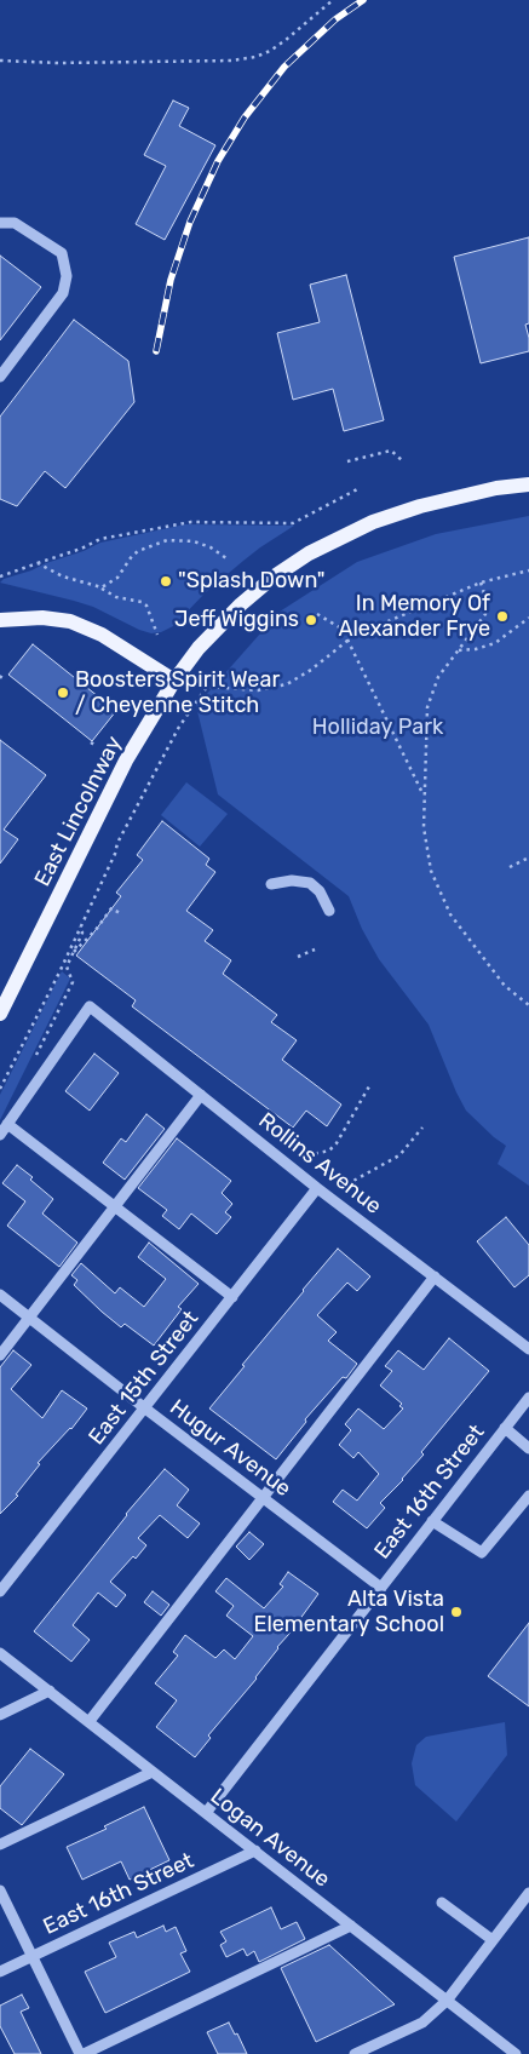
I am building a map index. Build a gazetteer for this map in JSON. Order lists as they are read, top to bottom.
{
  "streets": {
    "main road": ["East Lincolnway"],
    "street": [
      "Rollins Avenue",
      "East 15th Street",
      "Hugur Avenue",
      "East 16th Street",
      "Logan Avenue"
    ]
  },
  "crossings": [
    ["Rollins Avenue", "East 15th Street"],
    ["East 15th Street", "Hugur Avenue"],
    ["Hugur Avenue", "East 16th Street"],
    ["East 16th Street", "Logan Avenue"]
  ],
  "parks": ["Holliday Park"],
  "places": [
    "\"Splash Down\"",
    "In Memory Of Alexander Frye",
    "Jeff Wiggins",
    "Boosters Spirit Wear / Cheyenne Stitch",
    "Alta Vista Elementary School"
  ]
}
